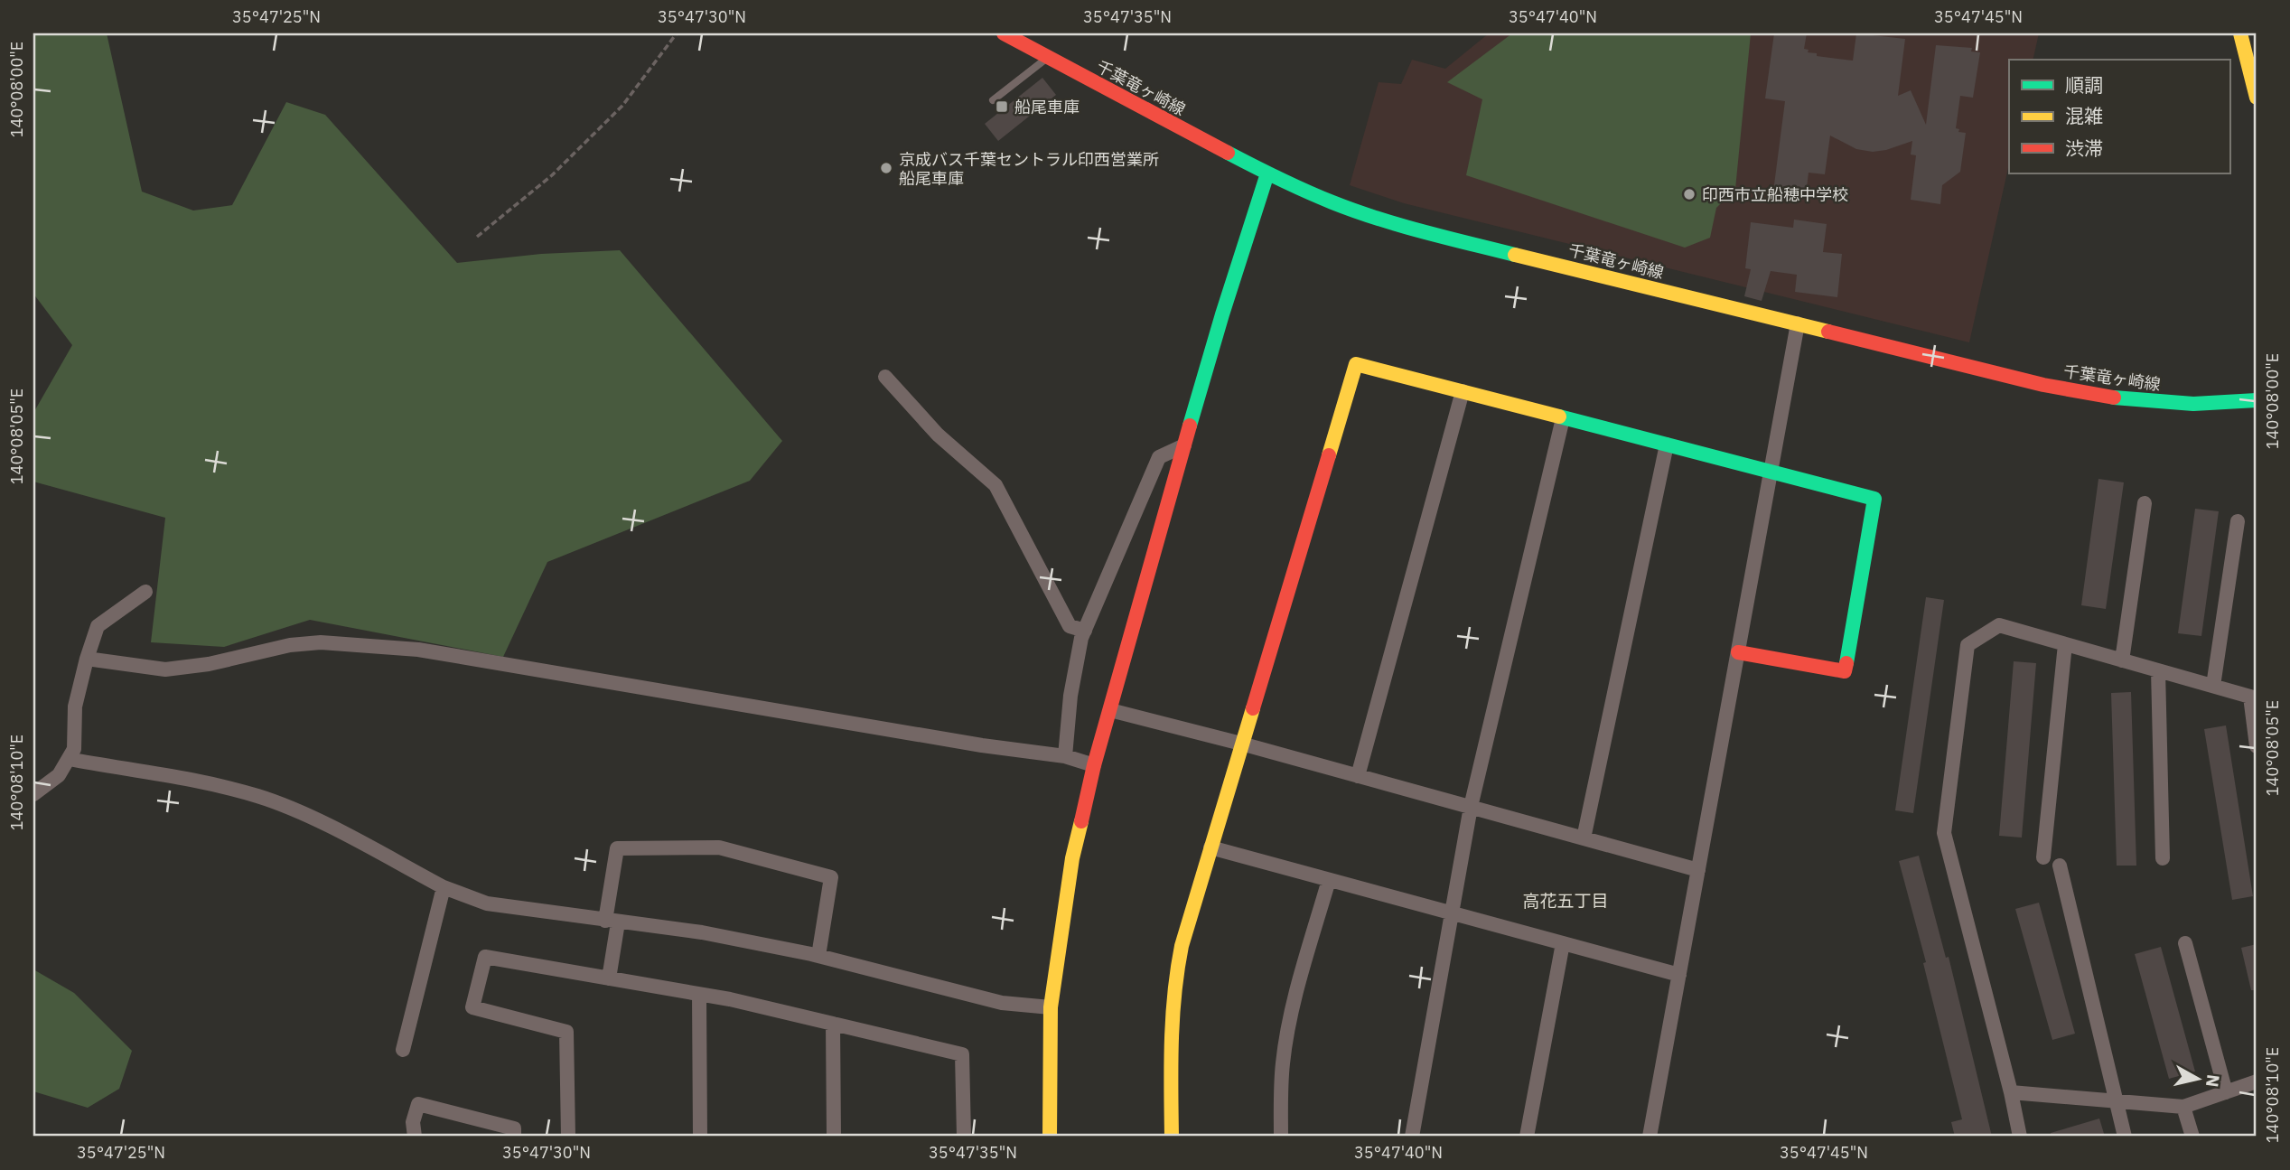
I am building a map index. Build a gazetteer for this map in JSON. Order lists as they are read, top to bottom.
{
  "streets": {
    "street": ["千葉竜ヶ崎線"]
  },
  "districts": ["高花五丁目"],
  "places": {
    "transit": ["船尾車庫"],
    "other": ["京成バス千葉セントラル印西営業所 船尾車庫", "印西市立船穂中学校"]
  },
  "legend": ["順調", "混雑", "渋滞"],
  "north": "right",
  "coordinates": [
    "35°47'25\"N",
    "35°47'30\"N",
    "35°47'35\"N",
    "35°47'40\"N",
    "35°47'45\"N",
    "140°08'00\"E",
    "140°08'05\"E",
    "140°08'10\"E"
  ]
}
